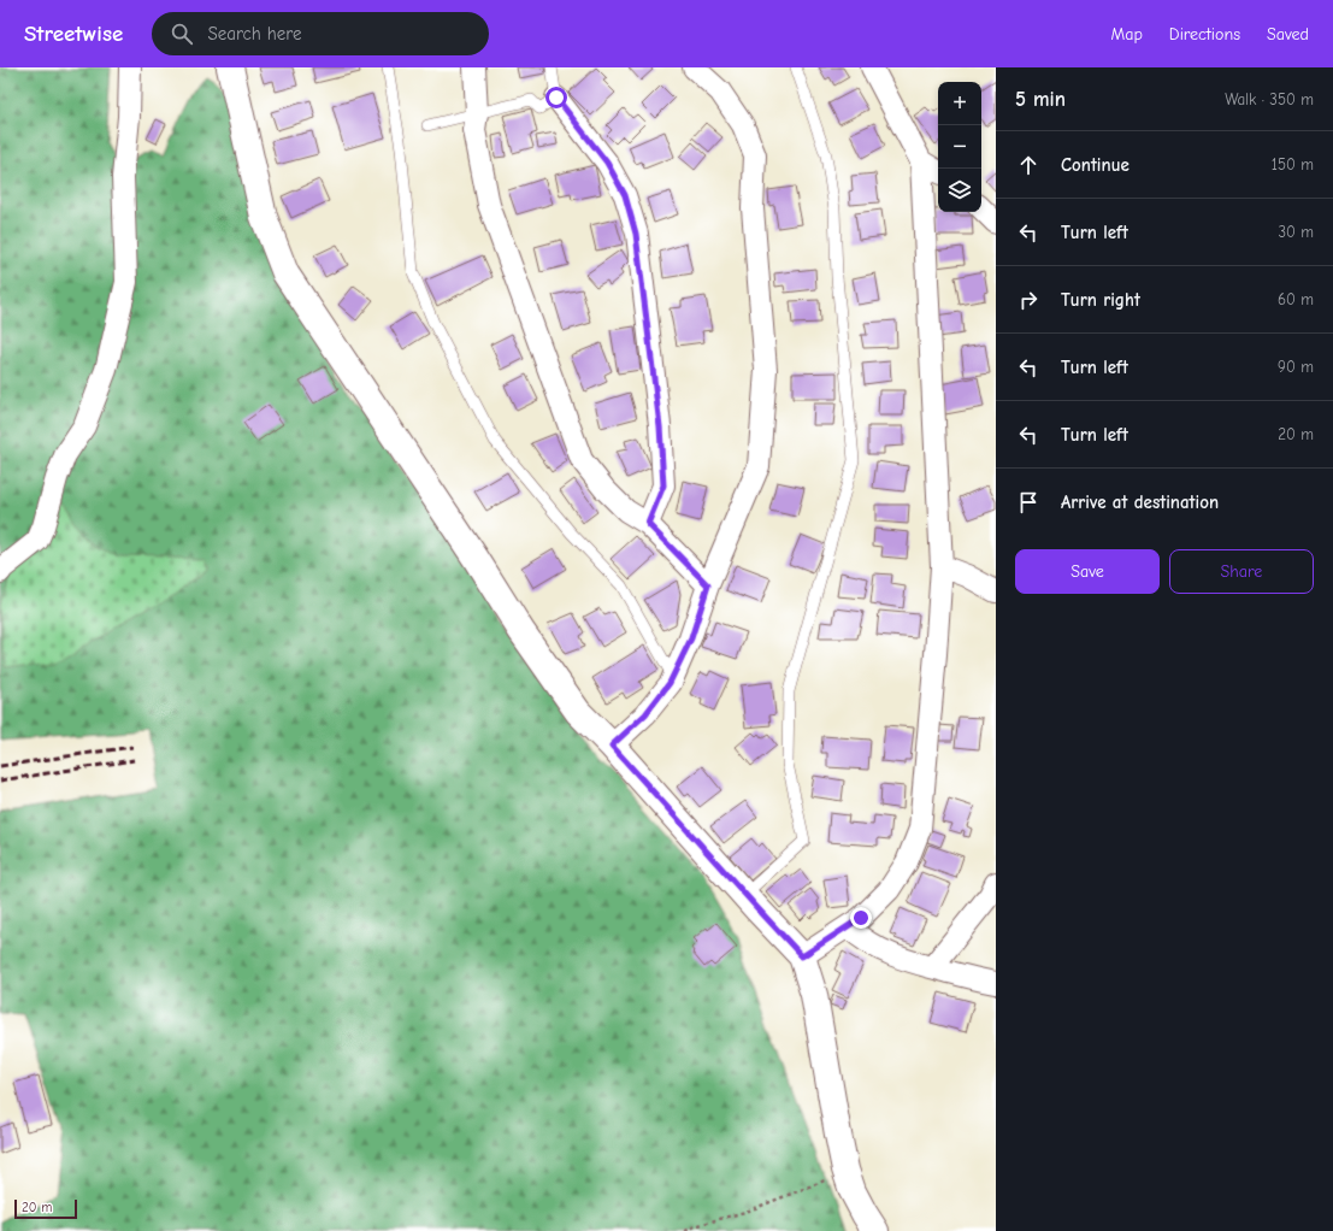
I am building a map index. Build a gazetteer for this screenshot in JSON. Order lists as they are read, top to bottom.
{
  "scale_bar": "20 m",
  "page": {
    "header": "Streetwise",
    "search": "Search here",
    "nav": ["Map", "Directions", "Saved"],
    "heading": ["5 min", "Walk · 350 m"],
    "map_buttons": ["+", "−"],
    "list": [
      ["Continue", "150 m"],
      ["Turn left", "30 m"],
      ["Turn right", "60 m"],
      ["Turn left", "90 m"],
      ["Turn left", "20 m"],
      "Arrive at destination"
    ],
    "buttons": ["Save", "Share"],
    "scale": "20 m"
  }
}
